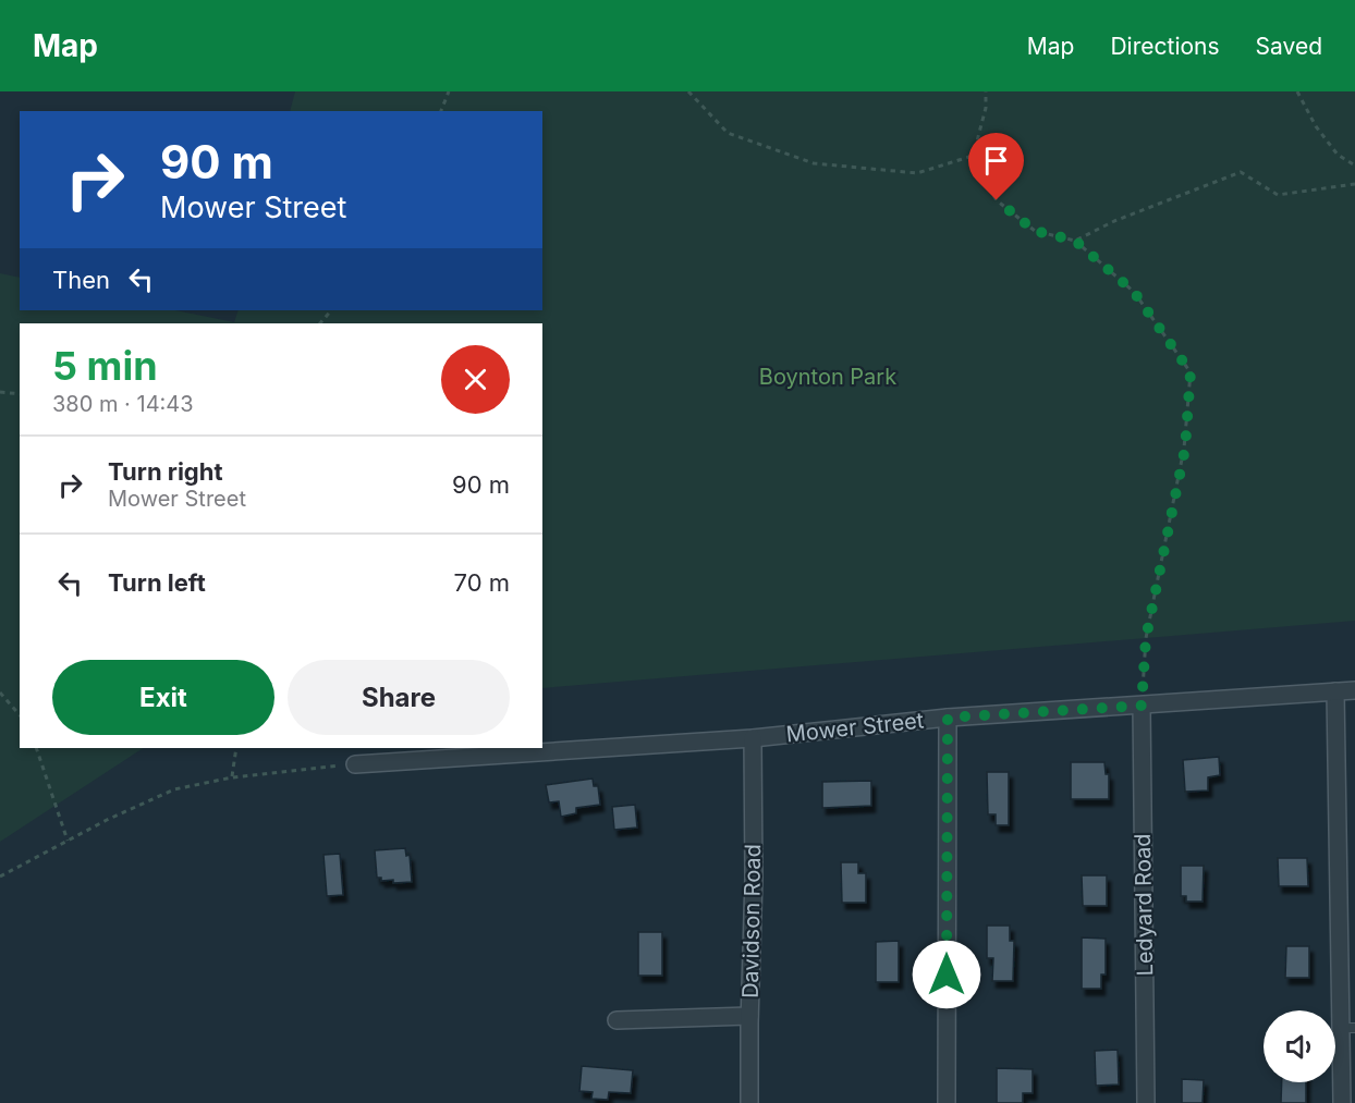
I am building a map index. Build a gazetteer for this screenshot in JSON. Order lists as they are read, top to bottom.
{
  "streets": {
    "street": ["Mower Street", "Ledyard Road", "Davidson Road"]
  },
  "crossings": [
    ["Mower Street", "Ledyard Road"],
    ["Mower Street", "Davidson Road"]
  ],
  "parks": ["Boynton Park"],
  "page": {
    "header": "Map",
    "nav": ["Map", "Directions", "Saved"],
    "turn": ["90 m", "Mower Street"],
    "then": "Then",
    "heading": ["5 min", "380 m · 14:43"],
    "list": [
      {
        "name": "Turn right",
        "note": "Mower Street",
        "value": "90 m"
      },
      {
        "name": "Turn left",
        "value": "70 m"
      }
    ],
    "buttons": ["Exit", "Share"]
  }
}
